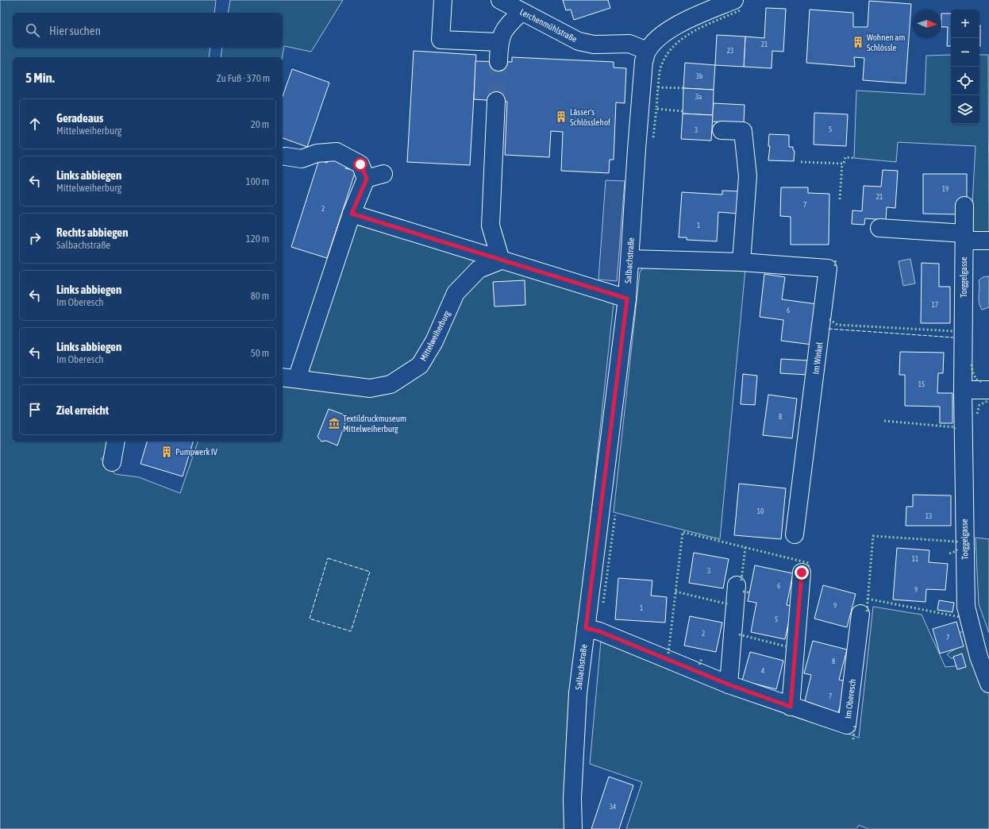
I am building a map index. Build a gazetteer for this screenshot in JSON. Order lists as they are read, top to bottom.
{
  "streets": {
    "street": [
      "Lerchenmühlstraße",
      "Salbachstraße",
      "Torggelgasse",
      "Mittelweiherburg",
      "Im Winkel",
      "Im Oberesch"
    ]
  },
  "crossings": [
    ["Lerchenmühlstraße", "Salbachstraße"],
    ["Salbachstraße", "Im Winkel"],
    ["Salbachstraße", "Im Oberesch"]
  ],
  "places": {
    "building": ["Wohnen am Schlössle", "Lässer's Schlösslehof", "Pumpwerk IV"],
    "museum": ["Textildruckmuseum Mittelweiherburg"]
  },
  "house_numbers": [
    "21",
    "23",
    "3b",
    "3a",
    "5",
    "3",
    "19",
    "21",
    "7",
    "2",
    "1",
    "17",
    "6",
    "15",
    "8",
    "10",
    "13",
    "11",
    "3",
    "6",
    "9",
    "9",
    "1",
    "5",
    "2",
    "7",
    "8",
    "4",
    "7",
    "34"
  ],
  "north": "right",
  "page": {
    "map_buttons": ["+", "−"],
    "search": "Hier suchen",
    "heading": ["5 Min.", "Zu Fuß · 370 m"],
    "list": [
      ["Geradeaus", "Mittelweiherburg", "20 m"],
      ["Links abbiegen", "Mittelweiherburg", "100 m"],
      ["Rechts abbiegen", "Salbachstraße", "120 m"],
      ["Links abbiegen", "Im Oberesch", "80 m"],
      ["Links abbiegen", "Im Oberesch", "50 m"],
      "Ziel erreicht"
    ]
  }
}
